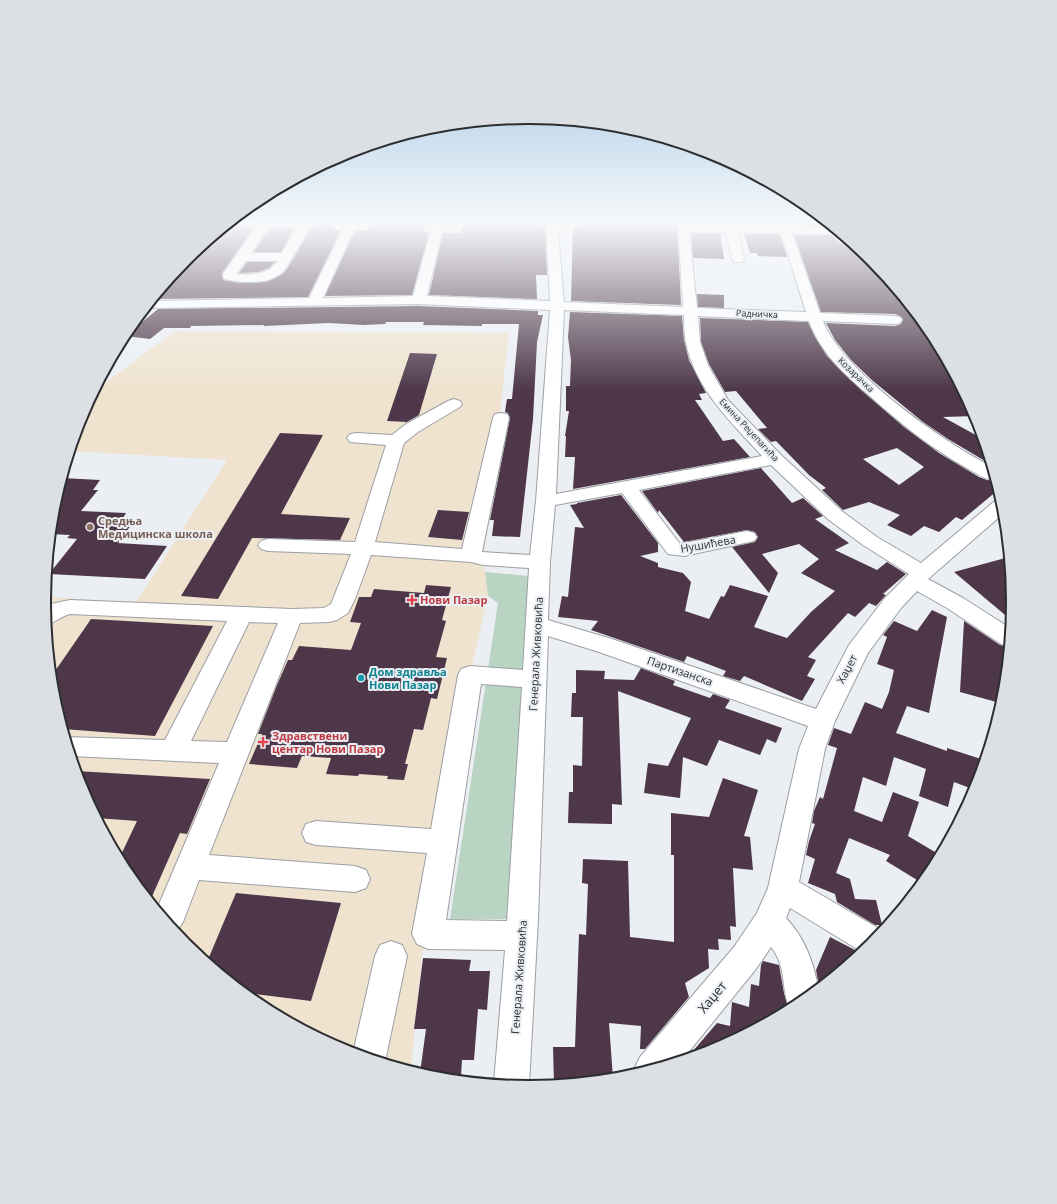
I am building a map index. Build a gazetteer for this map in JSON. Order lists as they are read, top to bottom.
{
  "streets": {
    "street": [
      "Радничка",
      "Козарачка",
      "Емина Реџепагића",
      "Нушићева",
      "Генерала Живковића",
      "Хаџет",
      "Партизанска"
    ]
  },
  "crossings": [
    ["Радничка", "Козарачка"],
    ["Радничка", "Емина Реџепагића"],
    ["Радничка", "Генерала Живковића"],
    ["Емина Реџепагића", "Хаџет"],
    ["Генерала Живковића", "Партизанска"],
    ["Хаџет", "Партизанска"]
  ],
  "places": {
    "other": ["Средња Медицинска школа", "Дом здравља Нови Пазар"],
    "health": ["Нови Пазар", "Здравствени центар Нови Пазар"]
  }
}
